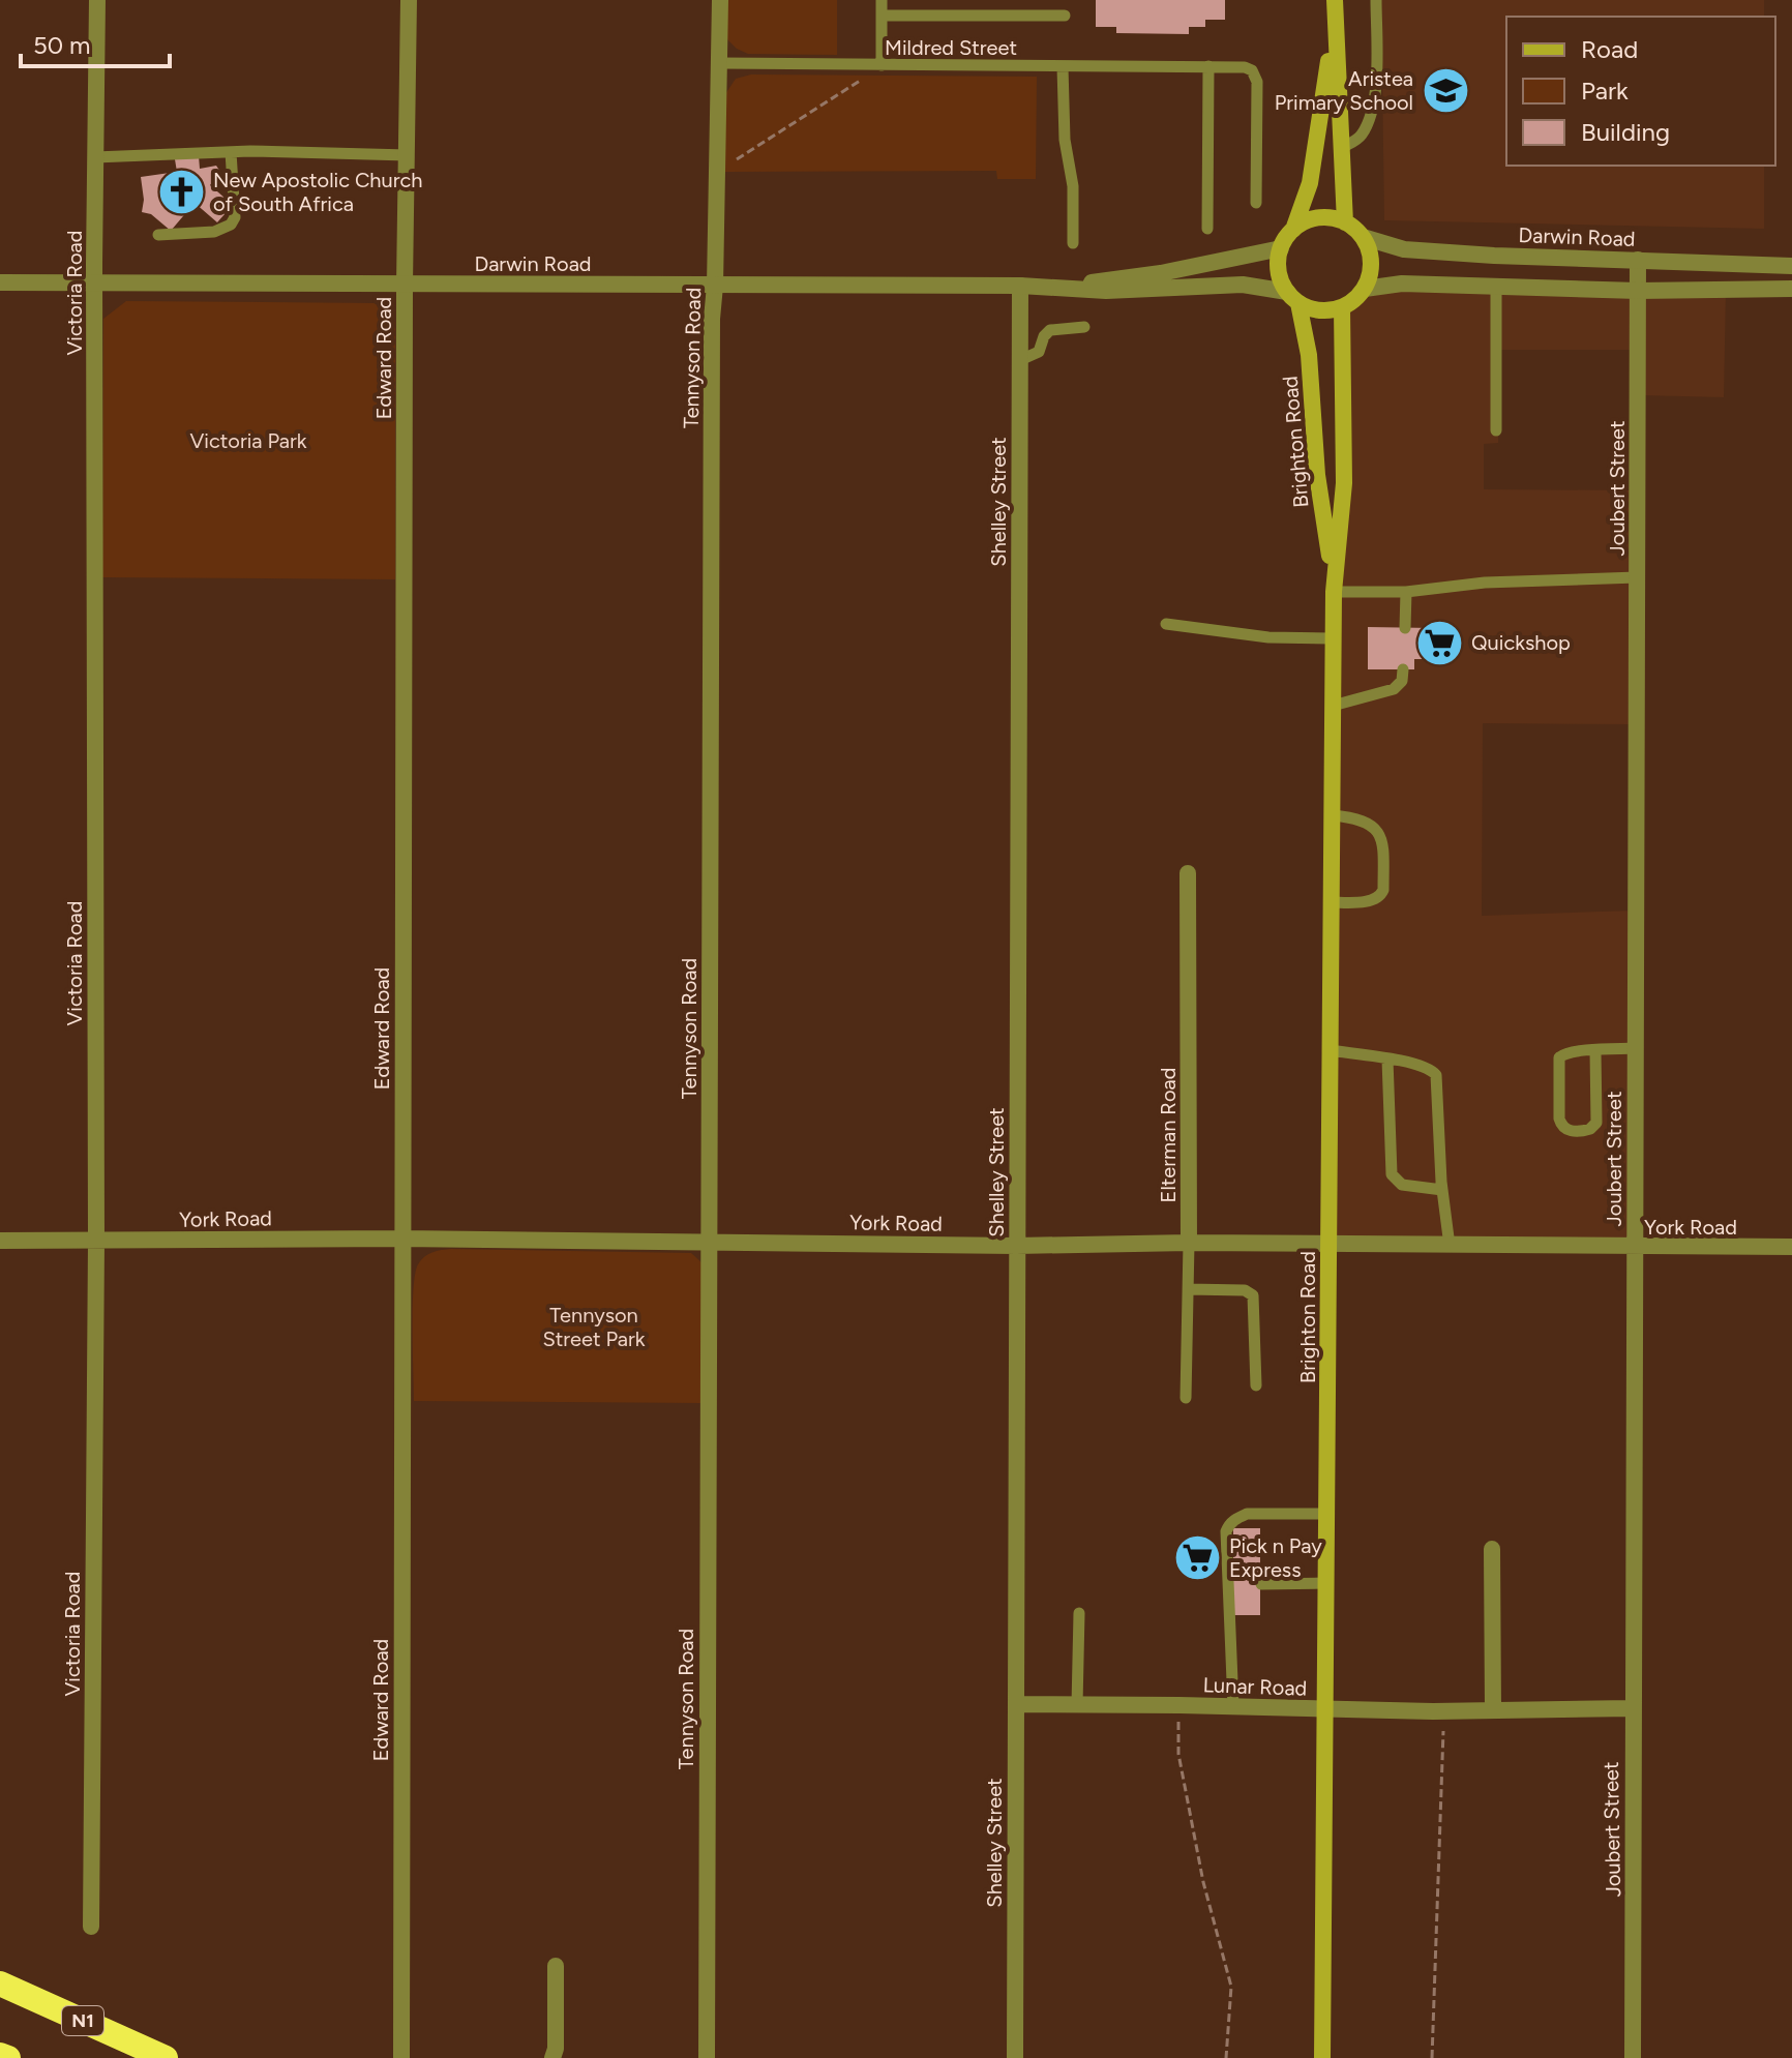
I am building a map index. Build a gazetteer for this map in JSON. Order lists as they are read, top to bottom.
{
  "streets": {
    "highway": ["N1"],
    "main road": ["Brighton Road"],
    "street": [
      "Darwin Road",
      "Victoria Road",
      "Edward Road",
      "Tennyson Road",
      "Joubert Street",
      "Shelley Street",
      "Elterman Road",
      "York Road",
      "Lunar Road"
    ],
    "lane": ["Mildred Street"]
  },
  "crossings": [
    ["Mildred Street", "Tennyson Road"],
    ["Darwin Road", "Victoria Road"],
    ["Darwin Road", "Edward Road"],
    ["Darwin Road", "Tennyson Road"],
    ["Darwin Road", "Brighton Road"],
    ["Darwin Road", "Joubert Street"],
    ["Darwin Road", "Shelley Street"],
    ["Victoria Road", "York Road"],
    ["Edward Road", "York Road"],
    ["Tennyson Road", "York Road"],
    ["Brighton Road", "York Road"],
    ["Brighton Road", "Lunar Road"],
    ["Joubert Street", "York Road"],
    ["Joubert Street", "Lunar Road"],
    ["Shelley Street", "York Road"],
    ["Shelley Street", "Lunar Road"],
    ["Elterman Road", "York Road"]
  ],
  "parks": ["Victoria Park", "Tennyson Street Park"],
  "places": {
    "school or university": ["Aristea Primary School"],
    "church": ["New Apostolic Church of South Africa"],
    "supermarket": ["Quickshop", "Pick n Pay Express"]
  },
  "legend": ["Road", "Park", "Building"],
  "scale_bar": "50 m"
}
